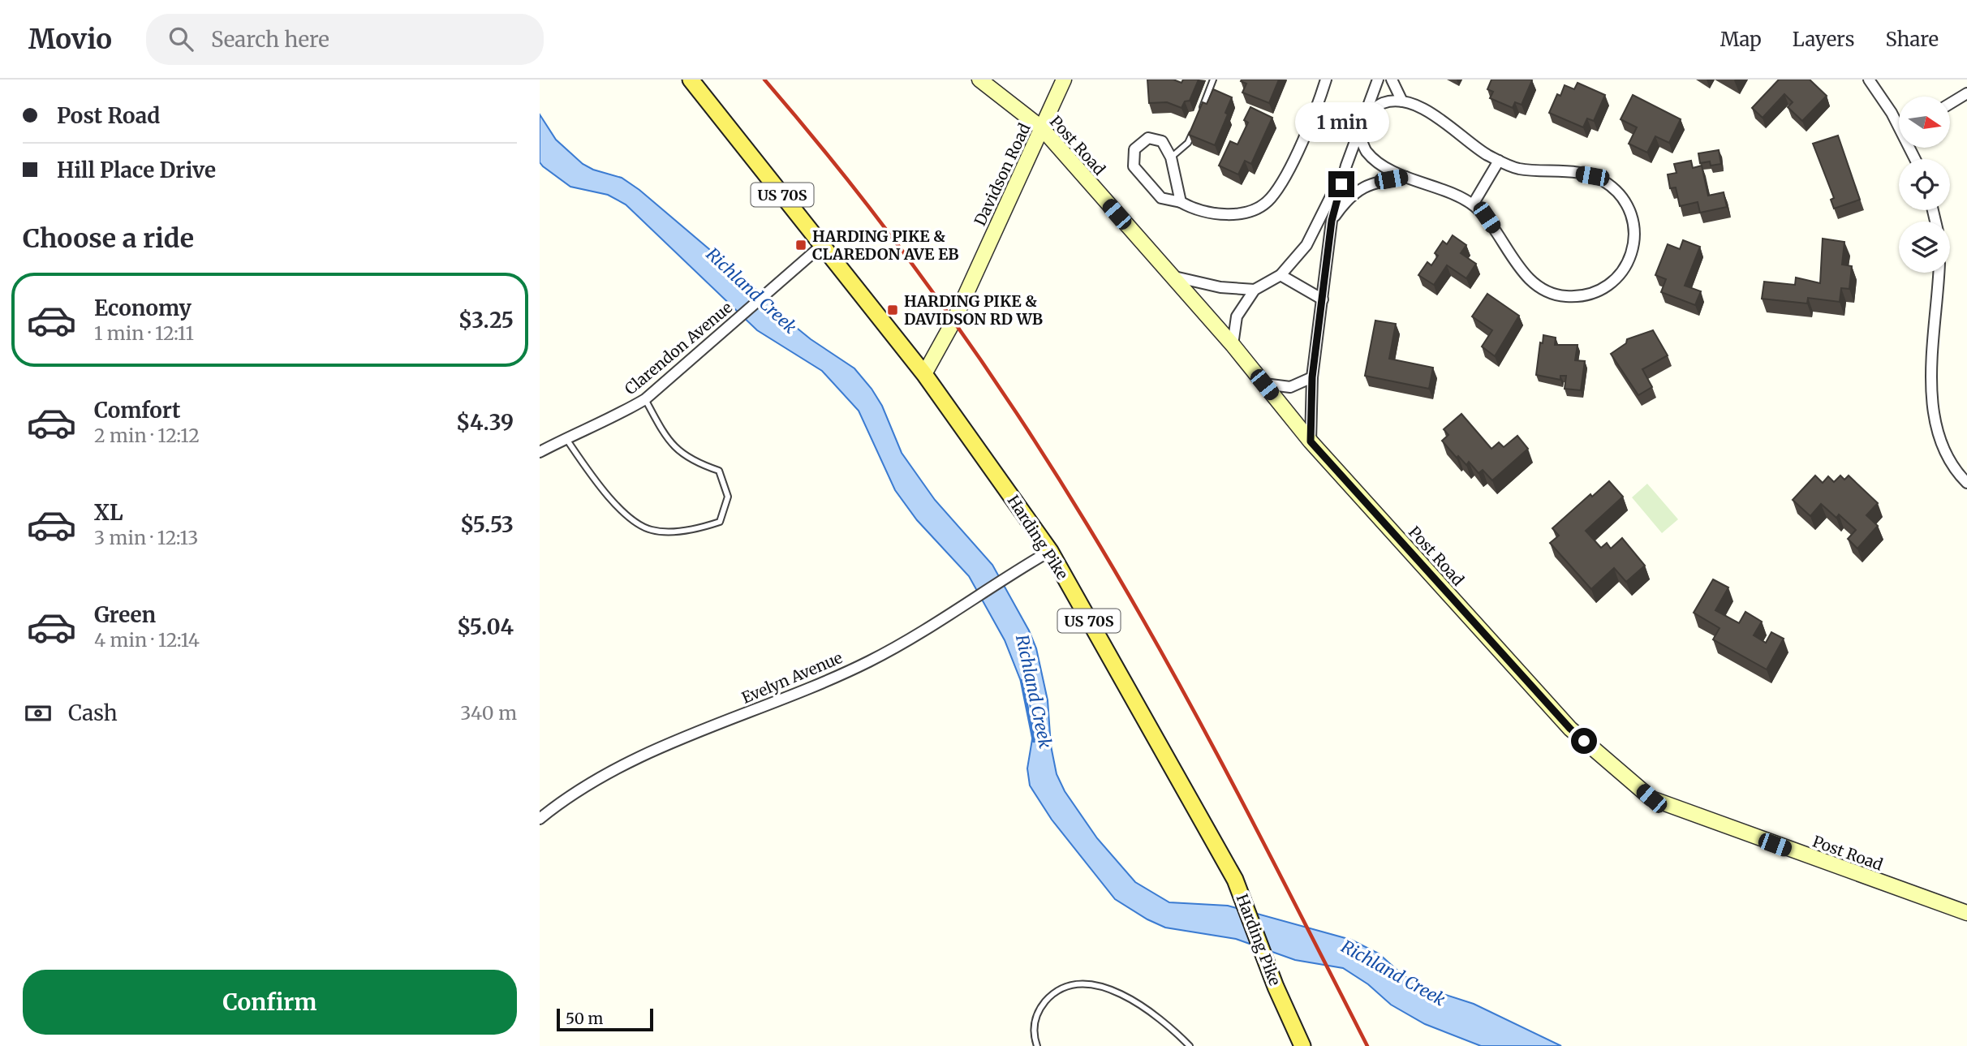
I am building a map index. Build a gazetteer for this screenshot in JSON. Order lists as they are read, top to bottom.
{
  "streets": {
    "main road": ["US 70S", "Harding Pike"],
    "street": [
      "Post Road",
      "Davidson Road",
      "Clarendon Avenue",
      "Evelyn Avenue"
    ]
  },
  "crossings": [
    ["Post Road", "Davidson Road"],
    ["Davidson Road", "Harding Pike"],
    ["Clarendon Avenue", "Harding Pike"],
    ["Harding Pike", "Evelyn Avenue"]
  ],
  "water": ["Richland Creek"],
  "places": {
    "transit": ["HARDING PIKE & CLAREDON AVE EB", "HARDING PIKE & DAVIDSON RD WB"]
  },
  "scale_bar": "50 m",
  "north": "right",
  "page": {
    "header": "Movio",
    "search": "Search here",
    "nav": ["Map", "Layers", "Share"],
    "banner": ["Post Road", "Hill Place Drive"],
    "bubble": "1 min",
    "heading": "Choose a ride",
    "list": [
      {
        "name": "Economy",
        "note": "1 min · 12:11",
        "value": "$3.25"
      },
      {
        "name": "Comfort",
        "note": "2 min · 12:12",
        "value": "$4.39"
      },
      {
        "name": "XL",
        "note": "3 min · 12:13",
        "value": "$5.53"
      },
      {
        "name": "Green",
        "note": "4 min · 12:14",
        "value": "$5.04"
      }
    ],
    "pay": ["Cash", "340 m"],
    "buttons": "Confirm",
    "scale": "50 m"
  }
}
